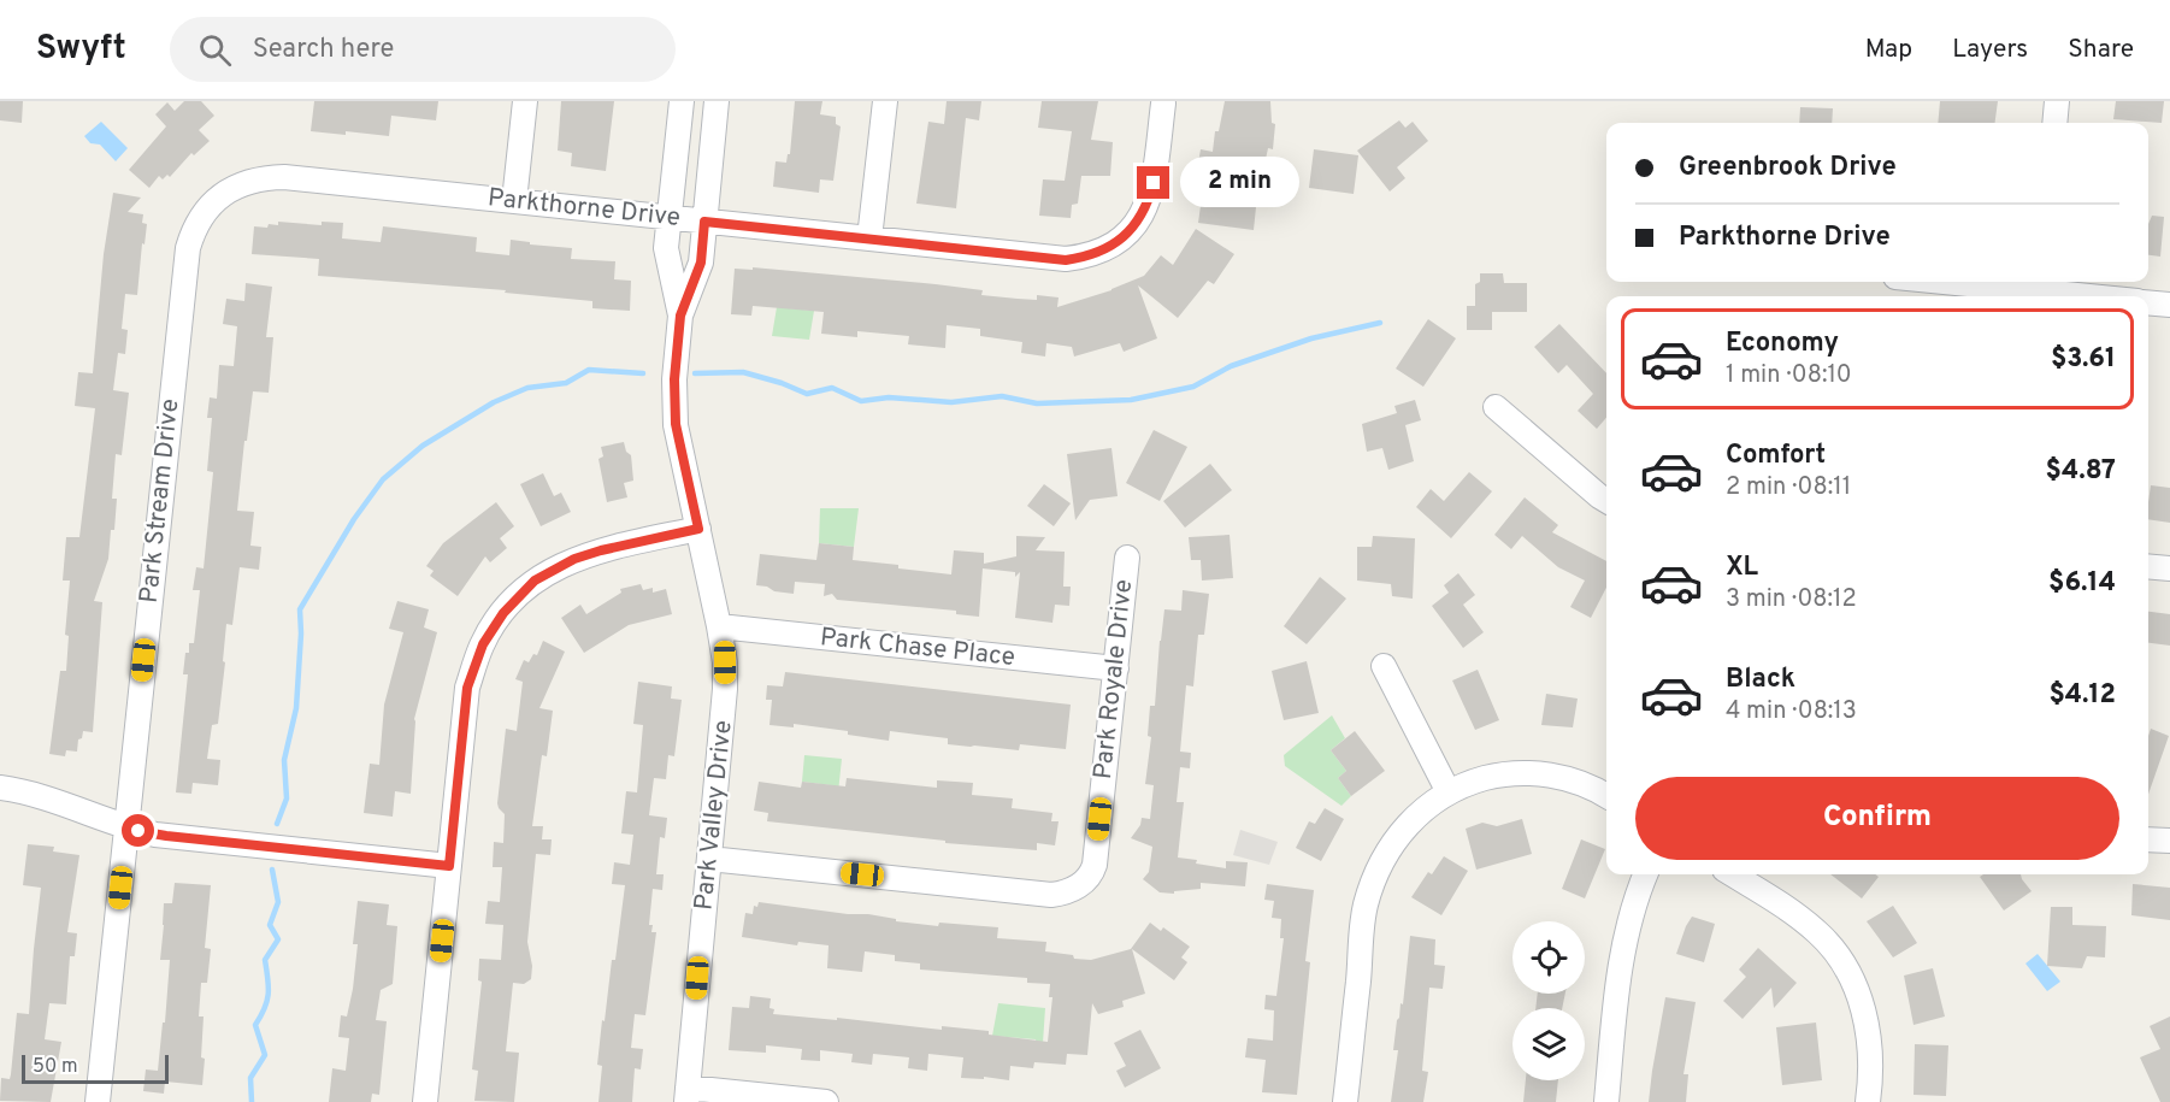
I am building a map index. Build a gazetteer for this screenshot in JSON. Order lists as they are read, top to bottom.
{
  "streets": {
    "street": [
      "Parkthorne Drive",
      "Park Stream Drive",
      "Park Chase Place",
      "Park Royale Drive",
      "Park Valley Drive"
    ]
  },
  "crossings": [
    ["Parkthorne Drive", "Park Stream Drive"],
    ["Parkthorne Drive", "Park Valley Drive"],
    ["Park Chase Place", "Park Royale Drive"],
    ["Park Chase Place", "Park Valley Drive"],
    ["Park Royale Drive", "Park Valley Drive"]
  ],
  "scale_bar": "50 m",
  "page": {
    "header": "Swyft",
    "search": "Search here",
    "nav": ["Map", "Layers", "Share"],
    "banner": ["Greenbrook Drive", "Parkthorne Drive"],
    "bubble": "2 min",
    "list": [
      {
        "name": "Economy",
        "note": "1 min · 08:10",
        "value": "$3.61"
      },
      {
        "name": "Comfort",
        "note": "2 min · 08:11",
        "value": "$4.87"
      },
      {
        "name": "XL",
        "note": "3 min · 08:12",
        "value": "$6.14"
      },
      {
        "name": "Black",
        "note": "4 min · 08:13",
        "value": "$4.12"
      }
    ],
    "buttons": "Confirm",
    "scale": "50 m"
  }
}
